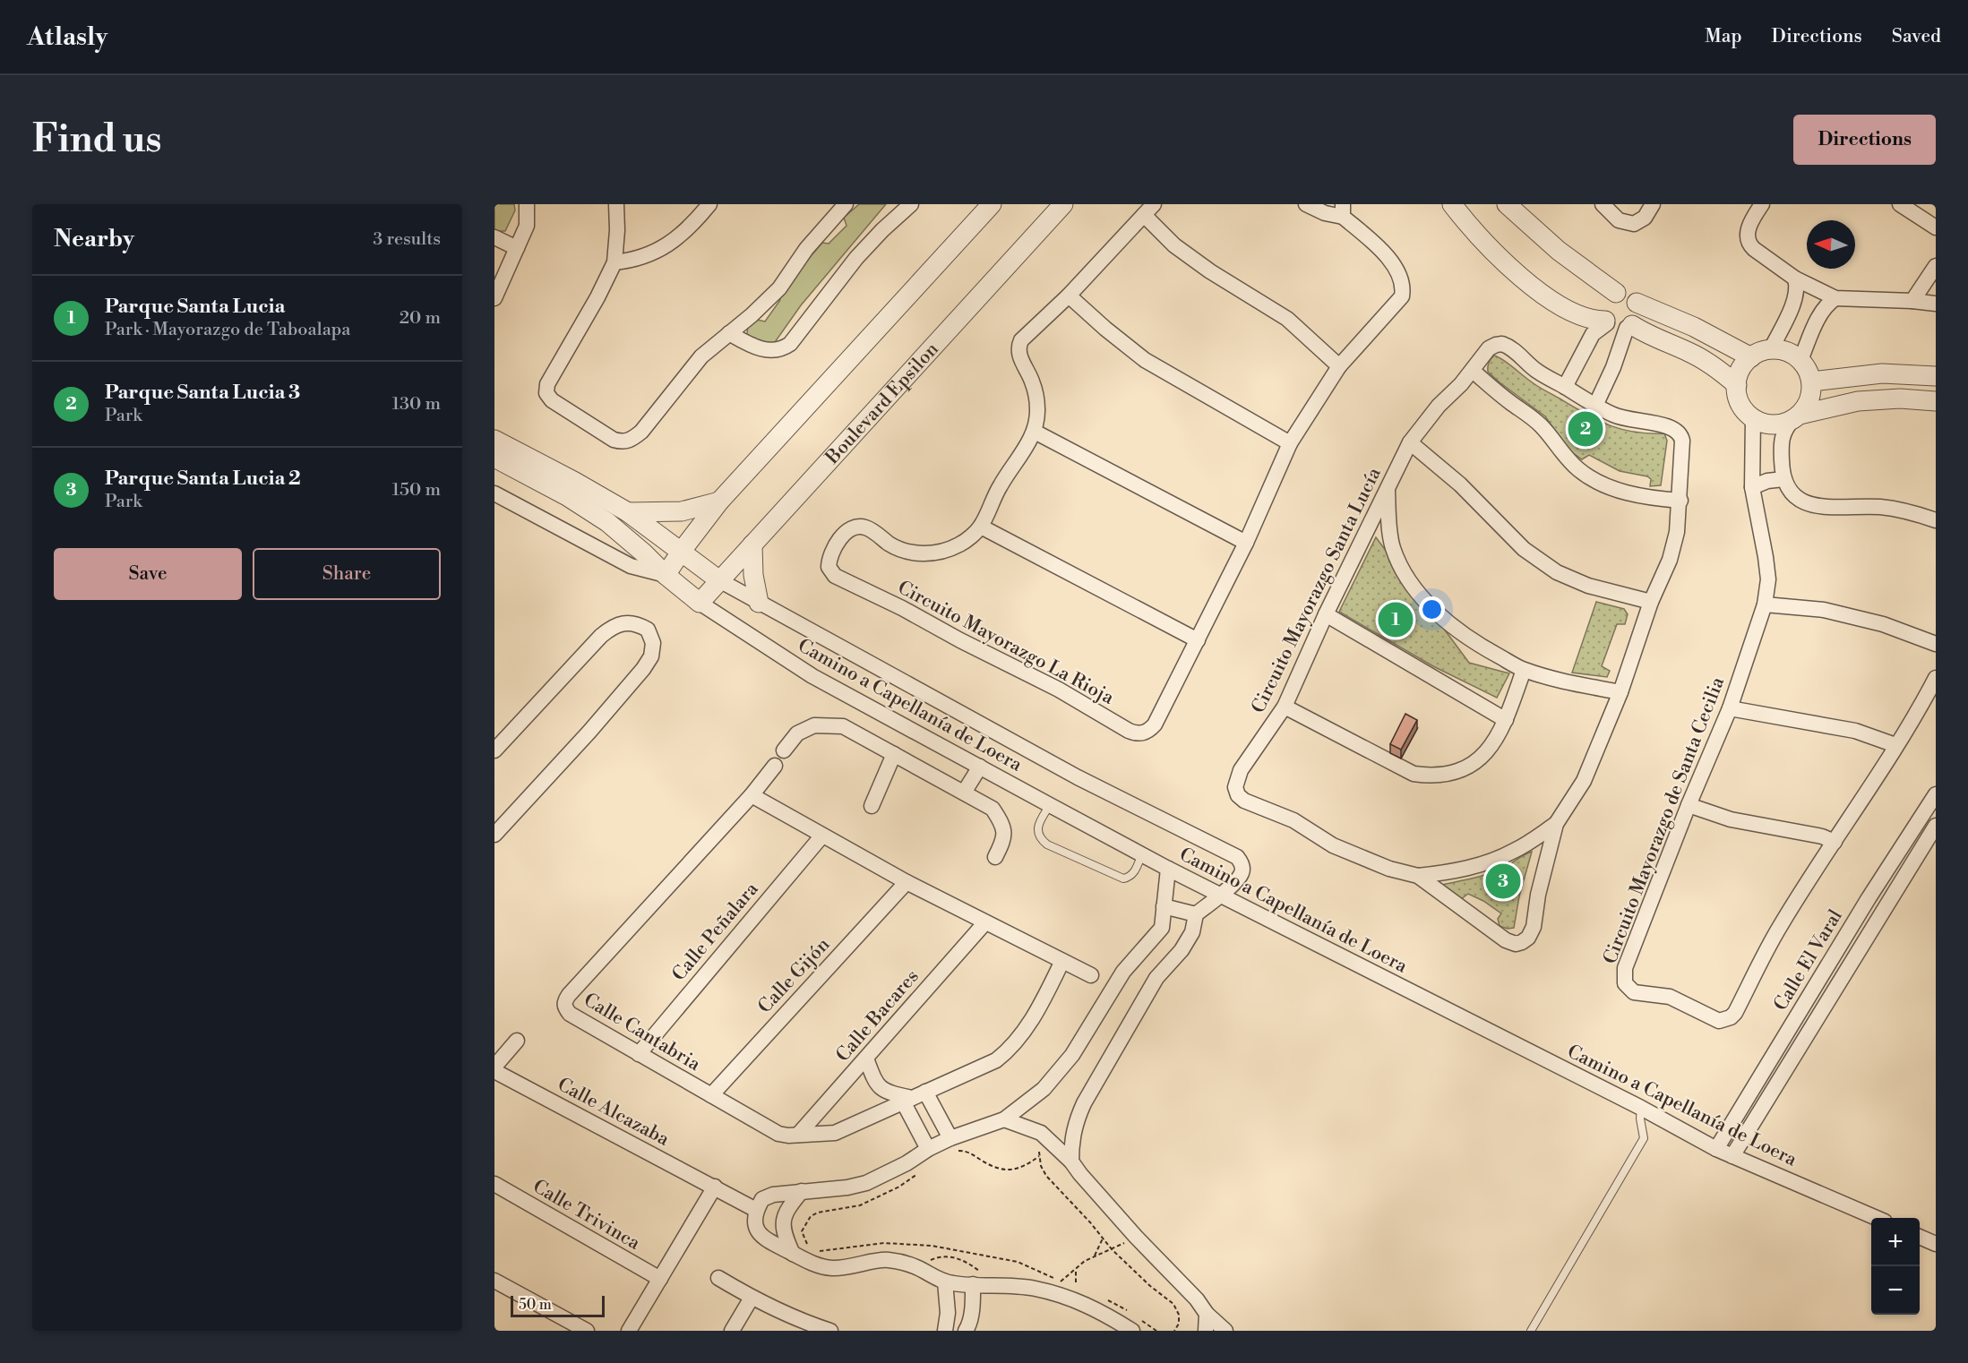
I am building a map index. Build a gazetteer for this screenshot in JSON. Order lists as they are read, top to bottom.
{
  "streets": {
    "street": [
      "Boulevard Epsilon",
      "Circuito Mayorazgo Santa Lucía",
      "Circuito Mayorazgo La Rioja",
      "Camino a Capellanía de Loera",
      "Circuito Mayorazgo de Santa Cecilia",
      "Calle Peñalara",
      "Calle El Varal",
      "Calle Gijón",
      "Calle Bacares",
      "Calle Cantabria",
      "Calle Alcazaba",
      "Calle Trivinca"
    ]
  },
  "crossings": [
    ["Boulevard Epsilon", "Camino a Capellanía de Loera"],
    ["Camino a Capellanía de Loera", "Calle El Varal"],
    ["Calle Peñalara", "Calle Cantabria"],
    ["Calle Gijón", "Calle Cantabria"],
    ["Calle Bacares", "Calle Cantabria"]
  ],
  "scale_bar": "50 m",
  "north": "left",
  "page": {
    "header": "Atlasly",
    "nav": ["Map", "Directions", "Saved"],
    "buttons": [
      "Directions",
      ["Save", "Share"]
    ],
    "title": "Find us",
    "heading": ["Nearby", "3 results"],
    "list": [
      {
        "mark": "1",
        "name": "Parque Santa Lucia",
        "note": "Park · Mayorazgo de Taboalapa",
        "value": "20 m"
      },
      {
        "mark": "2",
        "name": "Parque Santa Lucia 3",
        "note": "Park",
        "value": "130 m"
      },
      {
        "mark": "3",
        "name": "Parque Santa Lucia 2",
        "note": "Park",
        "value": "150 m"
      }
    ],
    "pins": ["2", "1", "3"],
    "map_buttons": ["+", "−"],
    "scale": "50 m"
  }
}
